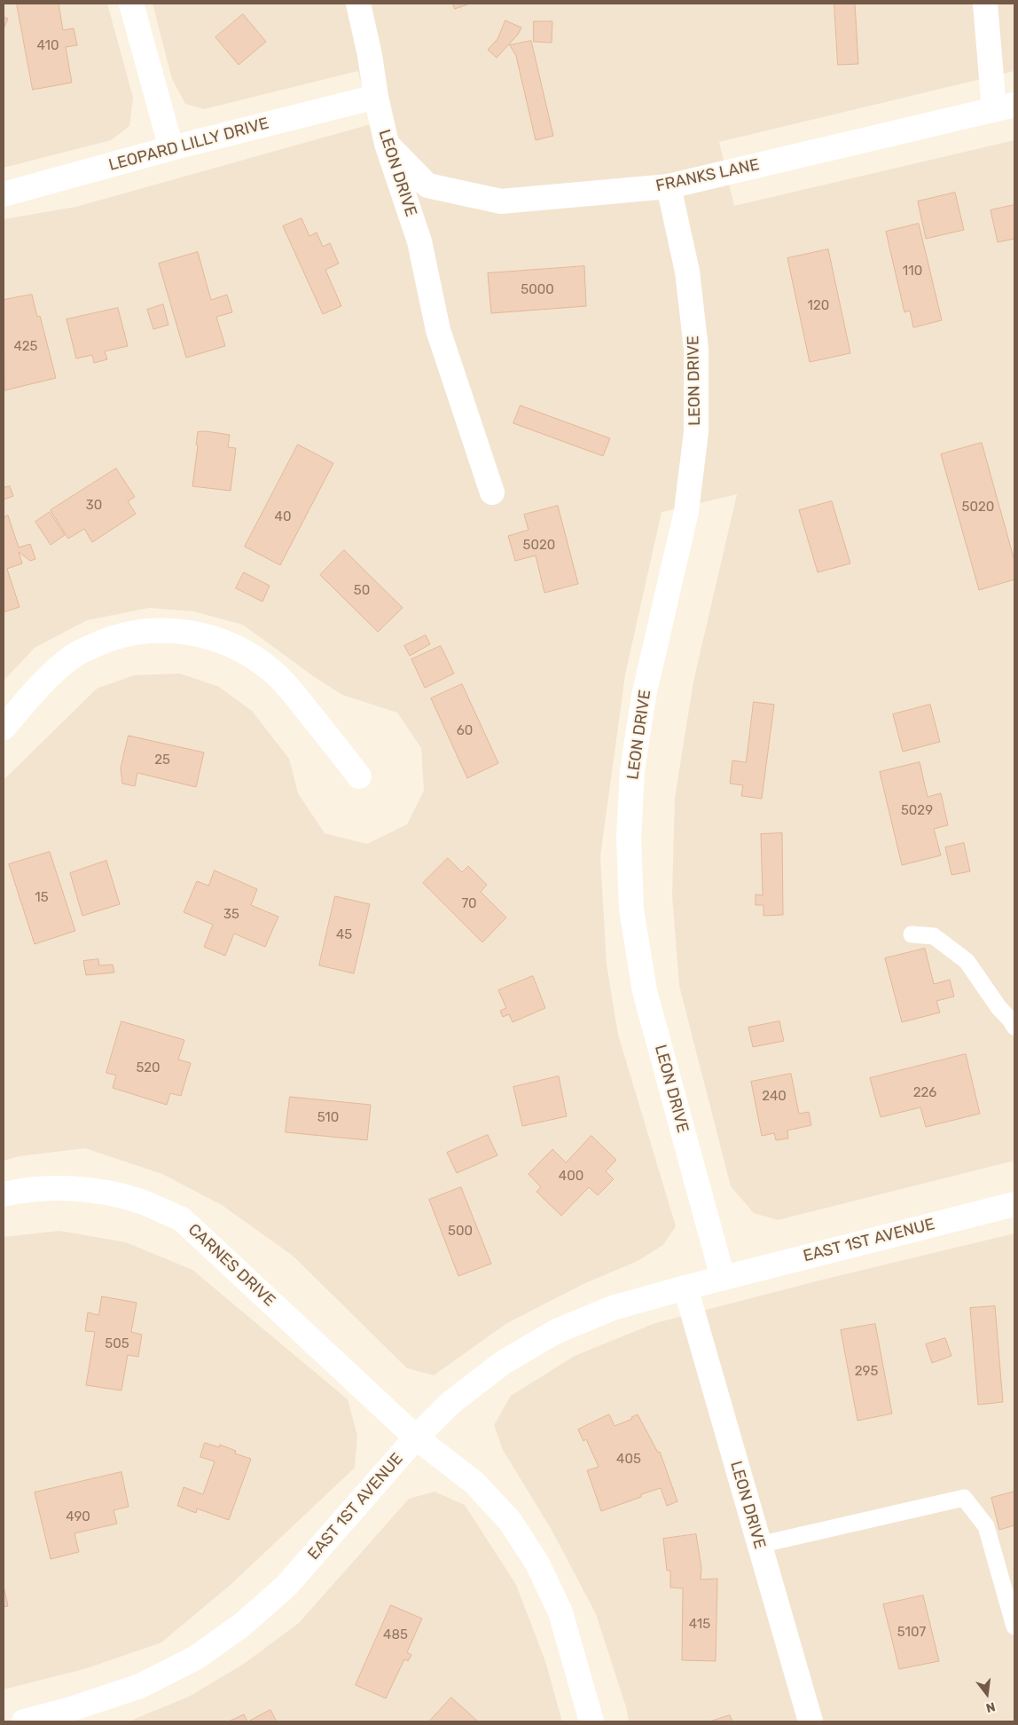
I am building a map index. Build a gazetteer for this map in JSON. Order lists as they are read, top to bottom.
{
  "streets": {
    "street": [
      "LEOPARD LILLY DRIVE",
      "LEON DRIVE",
      "FRANKS LANE",
      "EAST 1ST AVENUE",
      "CARNES DRIVE"
    ]
  },
  "crossings": [
    ["LEOPARD LILLY DRIVE", "LEON DRIVE"],
    ["LEON DRIVE", "FRANKS LANE"],
    ["LEON DRIVE", "EAST 1ST AVENUE"],
    ["EAST 1ST AVENUE", "CARNES DRIVE"]
  ],
  "house_numbers": [
    "410",
    "110",
    "5000",
    "120",
    "425",
    "30",
    "5020",
    "40",
    "5020",
    "50",
    "60",
    "25",
    "5029",
    "15",
    "70",
    "35",
    "45",
    "520",
    "226",
    "240",
    "510",
    "400",
    "500",
    "505",
    "295",
    "405",
    "490",
    "415",
    "5107",
    "485"
  ],
  "north": "bottom"
}
